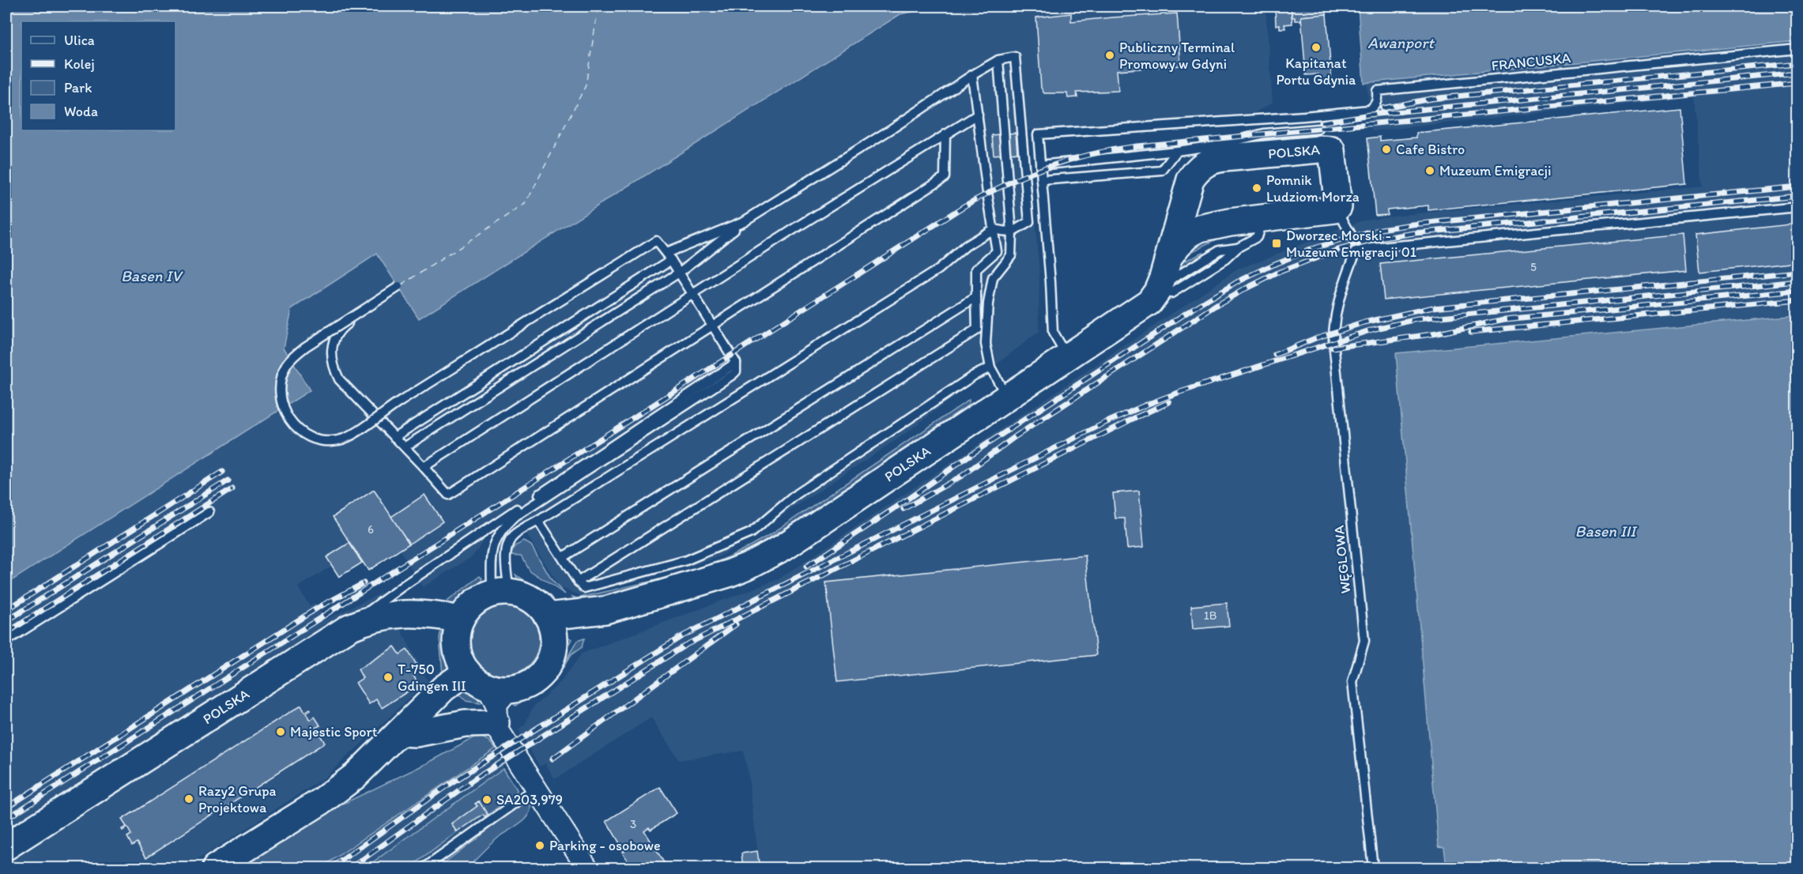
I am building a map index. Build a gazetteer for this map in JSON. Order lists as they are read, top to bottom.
{
  "streets": {
    "highway": ["POLSKA"],
    "lane": ["FRANCUSKA", "WĘGLOWA"]
  },
  "water": ["Awanport", "Basen IV", "Basen III"],
  "places": {
    "other": [
      "Kapitanat Portu Gdynia",
      "Publiczny Terminal Promowy w Gdyni",
      "Cafe Bistro",
      "Muzeum Emigracji",
      "Pomnik Ludziom Morza",
      "T-750 Gdingen III",
      "Majestic Sport",
      "Razy2 Grupa Projektowa",
      "SA203,979",
      "Parking - osobowe"
    ],
    "transit": ["Dworzec Morski - Muzeum Emigracji 01"]
  },
  "house_numbers": [
    "5",
    "6",
    "1B",
    "3"
  ],
  "legend": [
    "Ulica",
    "Kolej",
    "Park",
    "Woda"
  ]
}
